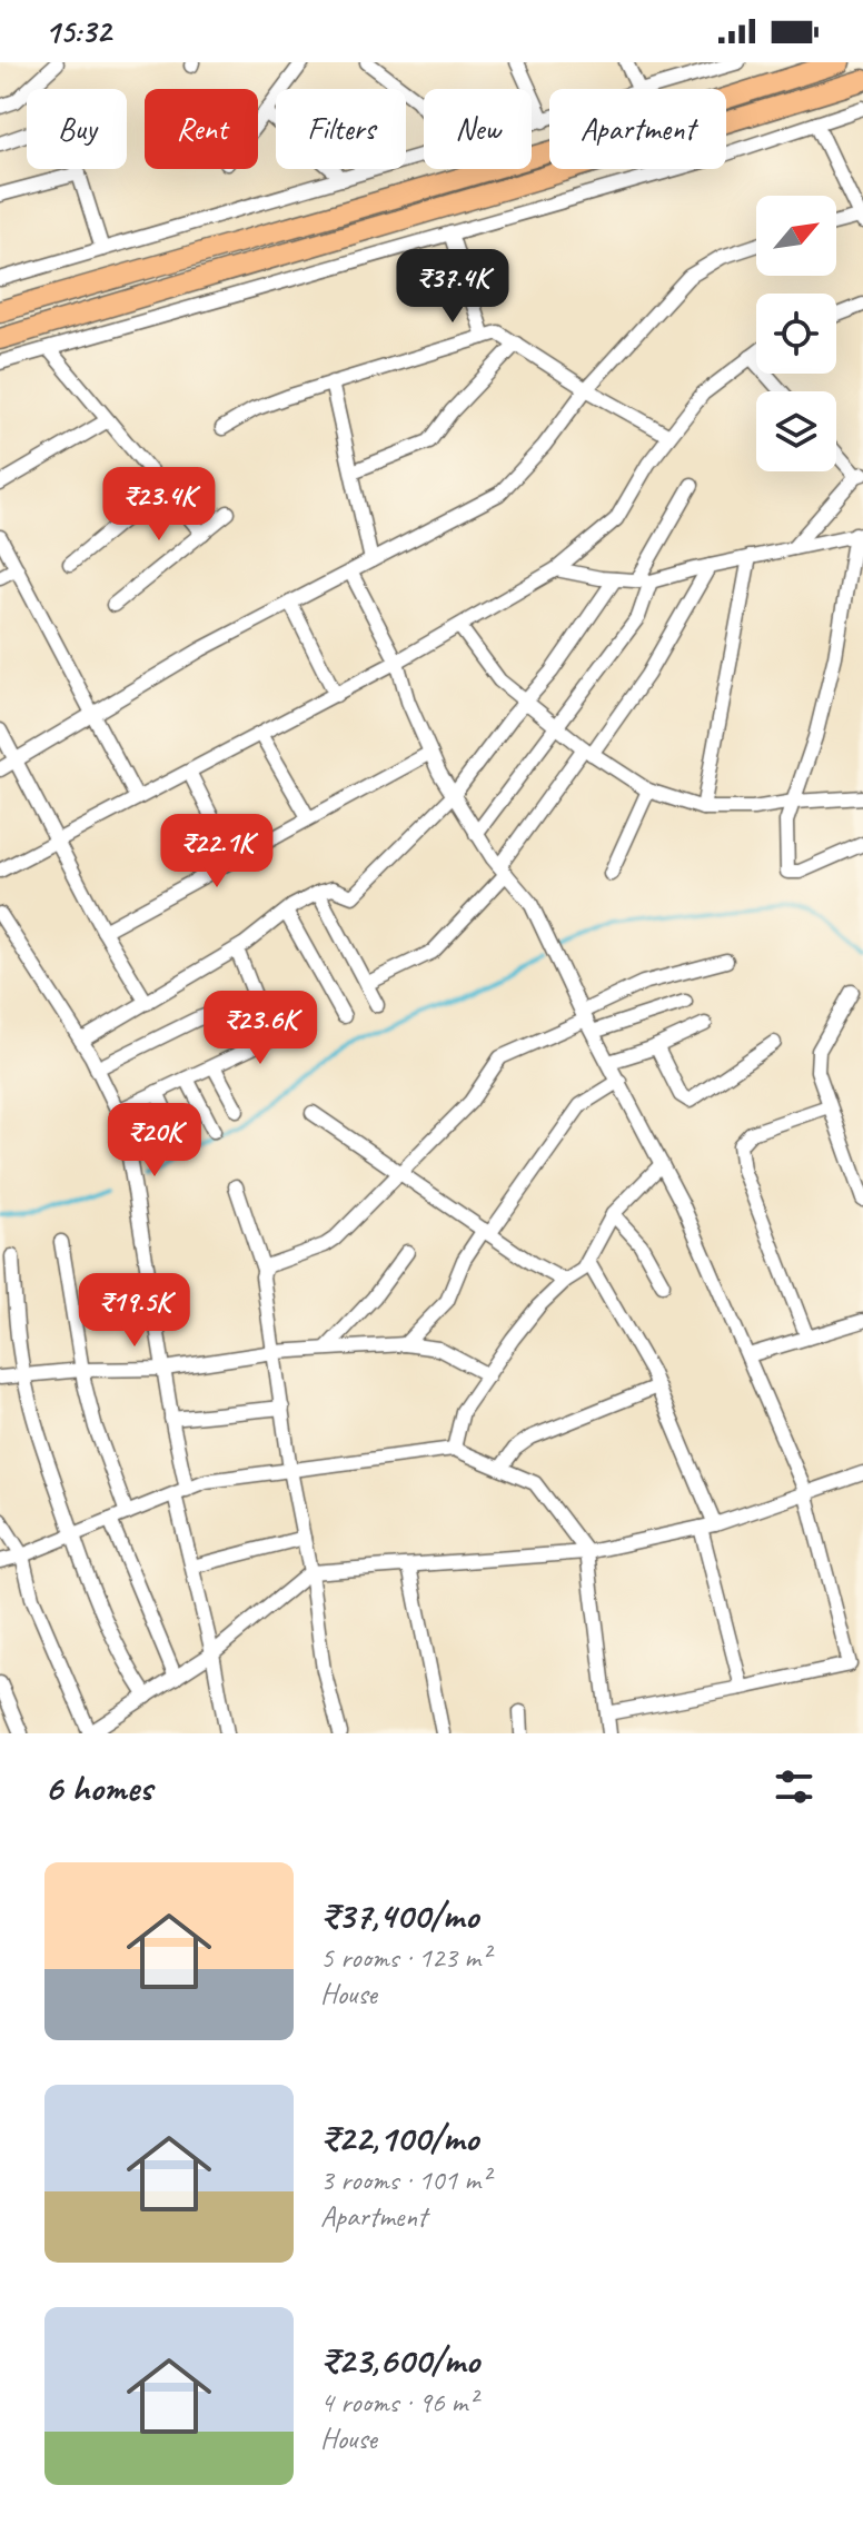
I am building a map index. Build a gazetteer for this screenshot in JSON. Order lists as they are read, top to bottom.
{
  "north": "top right",
  "page": {
    "status": "15:32",
    "chip": [
      "Buy",
      "Rent",
      "Filters",
      "New",
      "Apartment"
    ],
    "price": [
      "₹37.4K",
      "₹23.4K",
      "₹22.1K",
      "₹23.6K",
      "₹20K",
      "₹19.5K"
    ],
    "heading": "6 homes",
    "list": [
      {
        "name": "₹37,400/mo",
        "note": "5 rooms · 123 m² · House"
      },
      {
        "name": "₹22,100/mo",
        "note": "3 rooms · 101 m² · Apartment"
      },
      {
        "name": "₹23,600/mo",
        "note": "4 rooms · 96 m² · House"
      }
    ]
  }
}
